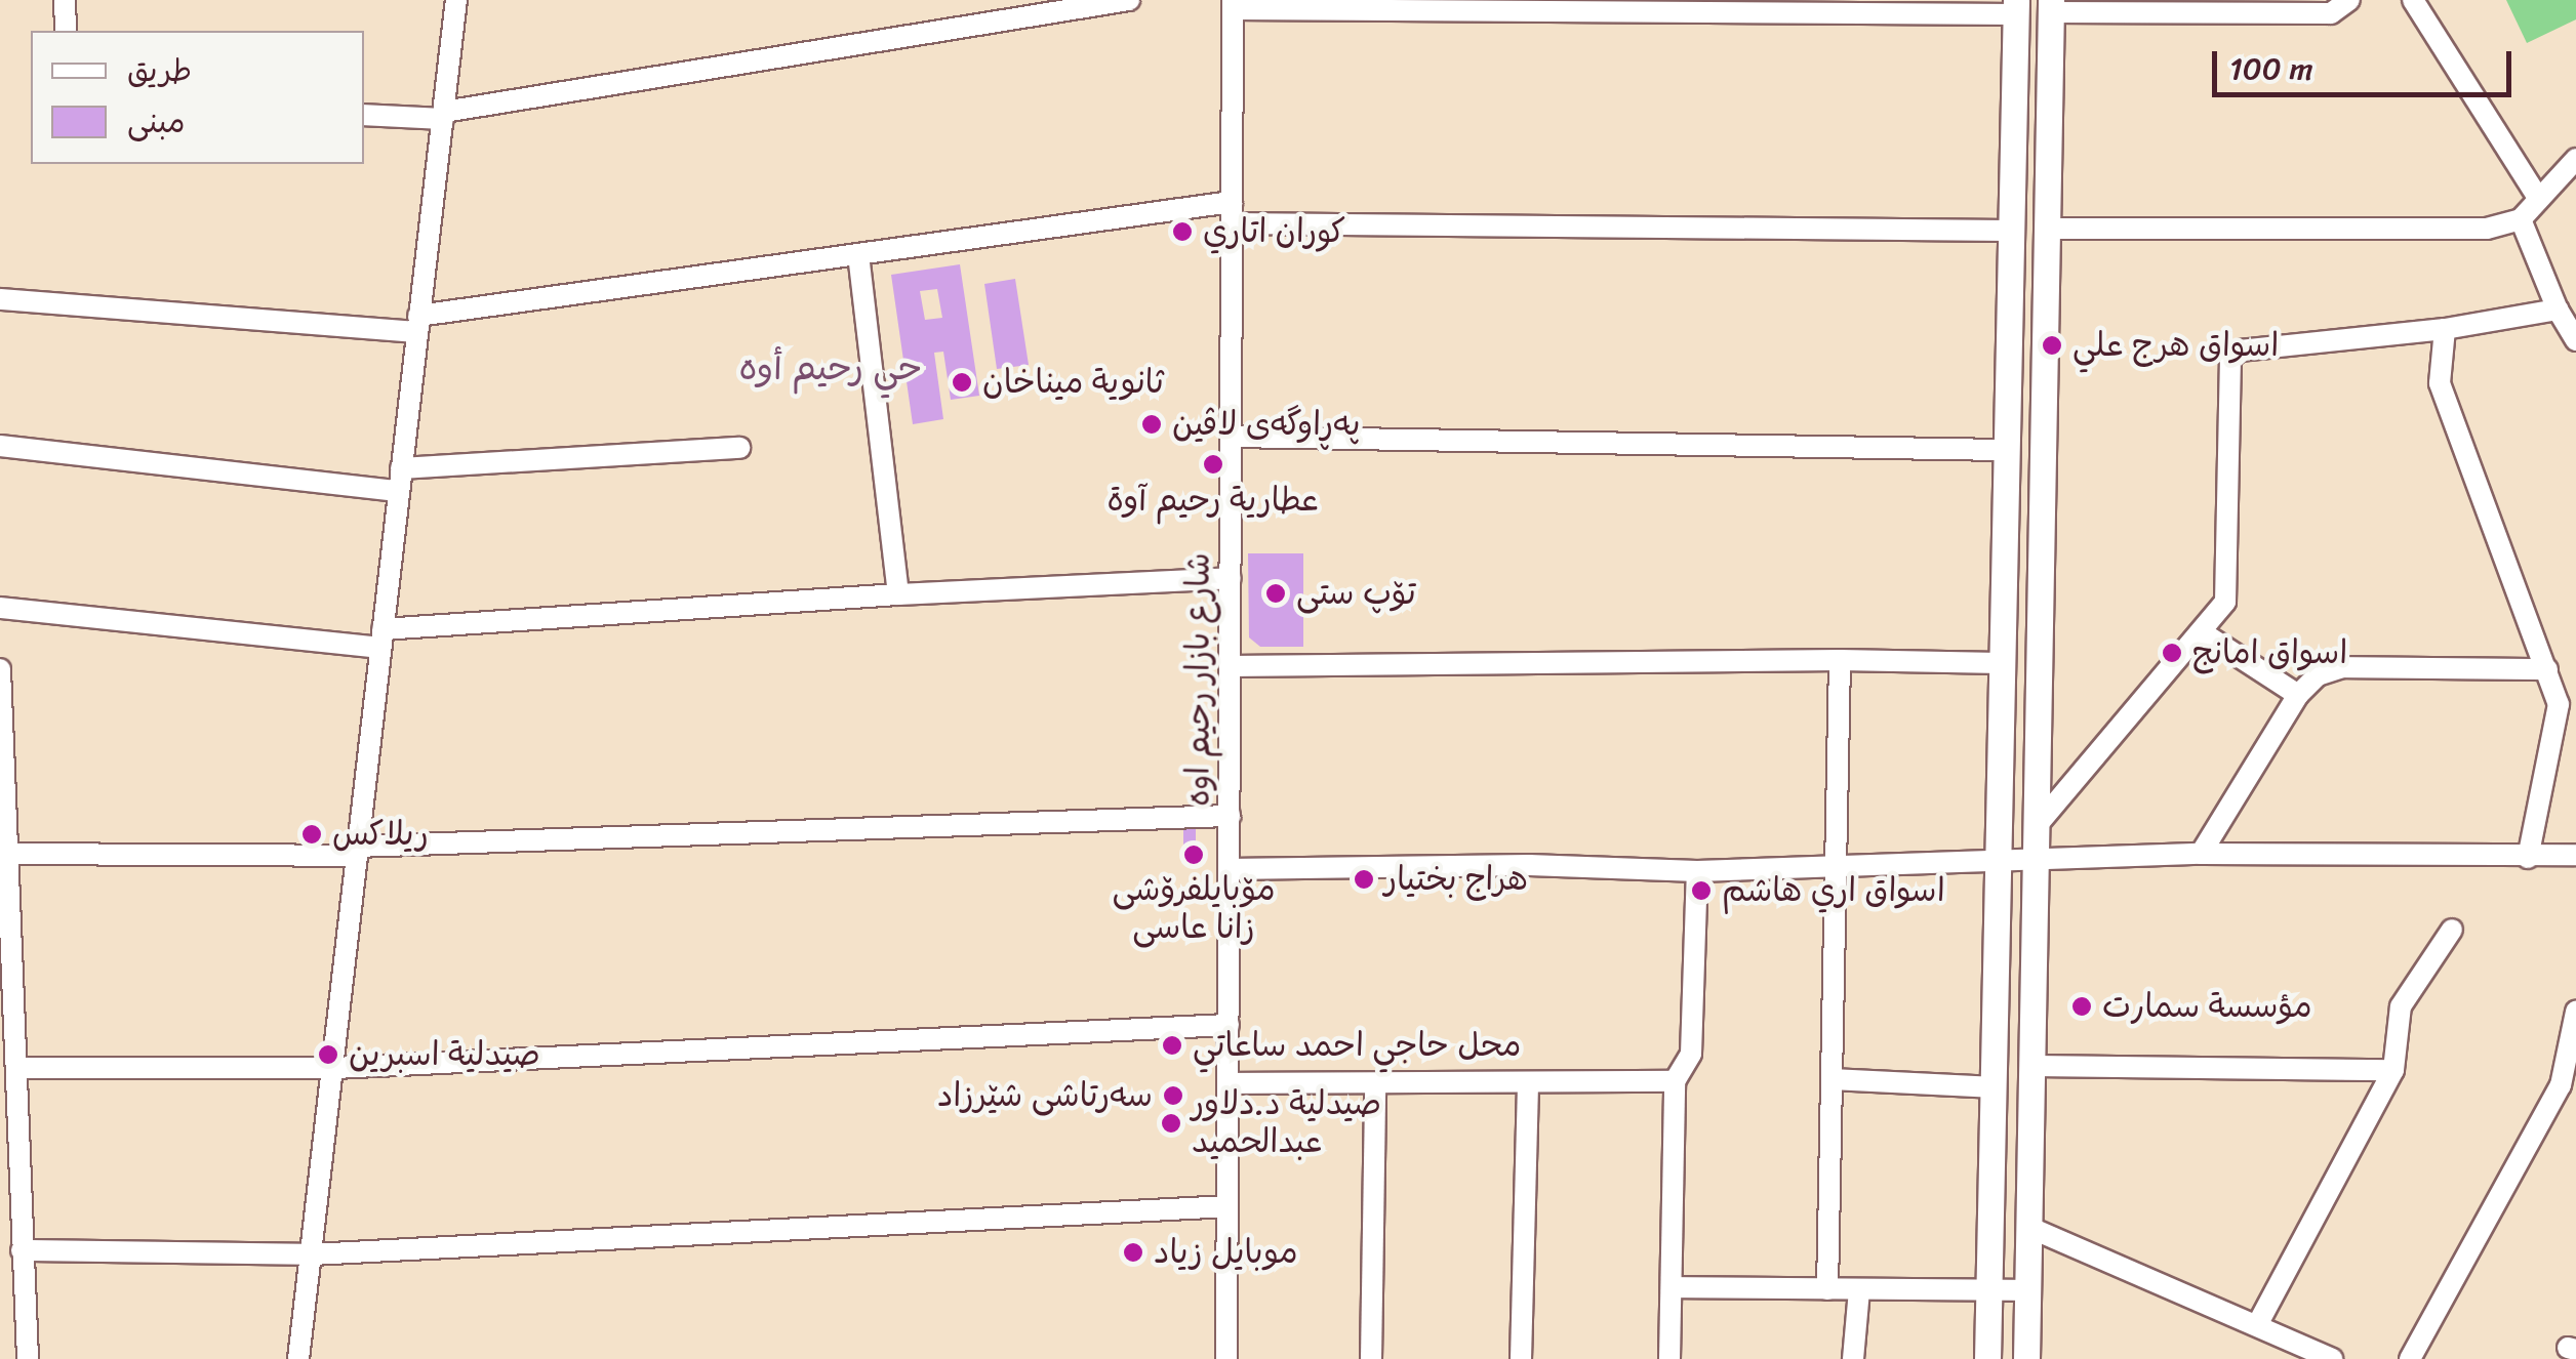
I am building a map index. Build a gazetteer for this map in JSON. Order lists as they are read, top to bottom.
{
  "streets": {
    "street": ["شارع بازار رحيم اوه"]
  },
  "districts": ["حي رحيم أوه"],
  "places": [
    "كوران اتاري",
    "اسواق هرج علي",
    "ثانوية ميناخان",
    "پەڕاوگەی لاڤین",
    "عطارية رحيم آوة",
    "تۆپ ستی",
    "اسواق امانج",
    "ریلاکس",
    "مۆبایلفرۆشی زانا عاسی",
    "هراج بختيار",
    "اسواق اري هاشم",
    "مؤسسة سمارت",
    "محل حاجي احمد ساعاتي",
    "صيدلية اسبرين",
    "سەرتاشی شێرزاد",
    "صيدلية د.دلاور عبدالحميد",
    "موبايل زياد"
  ],
  "legend": ["طريق", "مبنى"],
  "scale_bar": "100 m"
}
